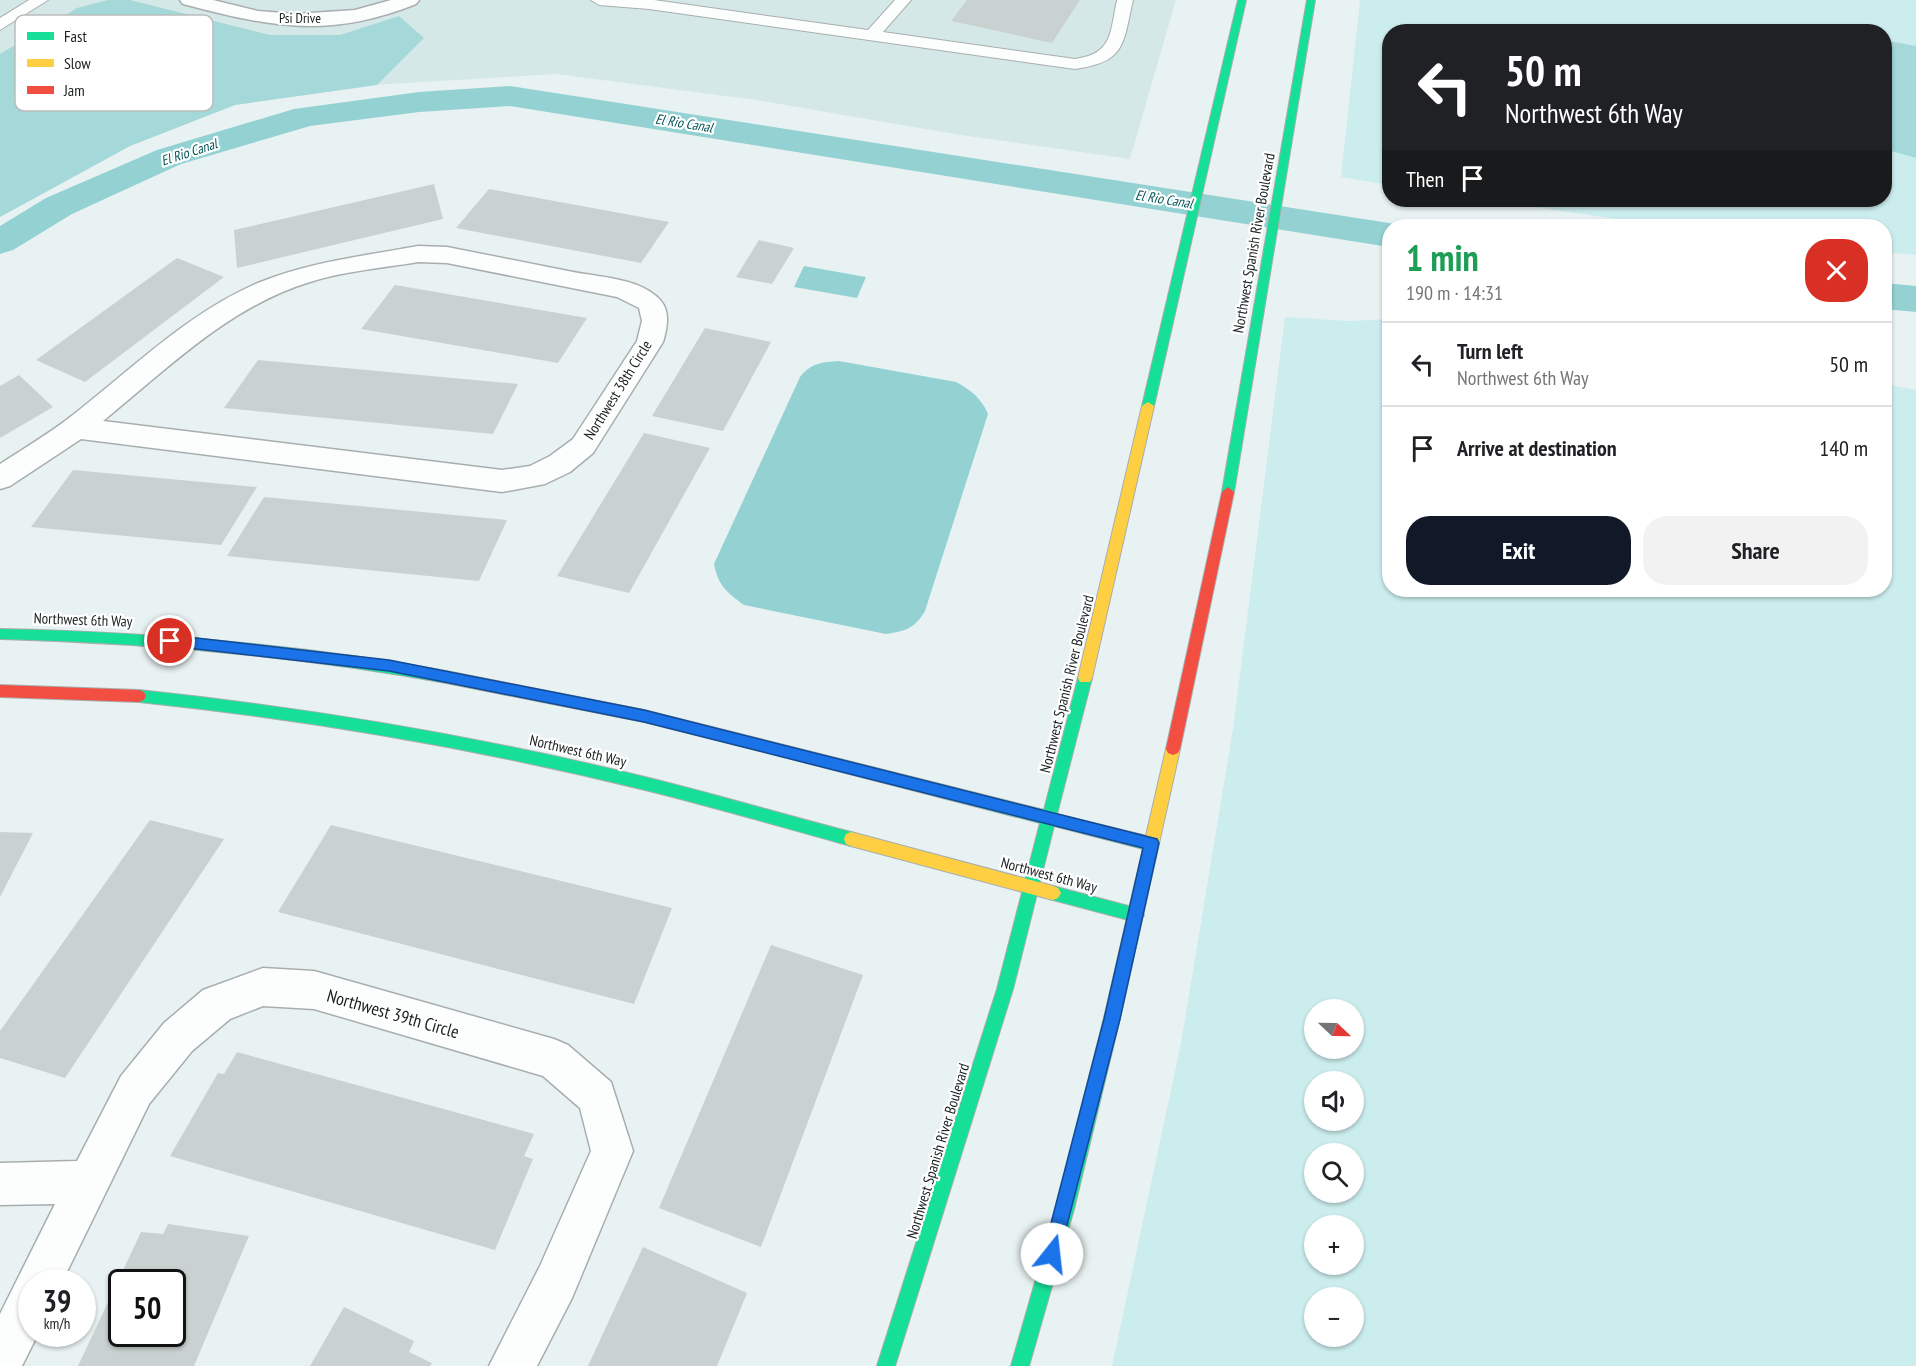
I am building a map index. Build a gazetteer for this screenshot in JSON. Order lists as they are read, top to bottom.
{
  "streets": {
    "main road": ["Northwest Spanish River Boulevard", "Northwest 6th Way"],
    "street": ["Psi Drive", "Northwest 38th Circle", "Northwest 39th Circle"]
  },
  "crossings": [
    ["Northwest Spanish River Boulevard", "Northwest 6th Way"]
  ],
  "water": ["El Rio Canal"],
  "legend": ["Fast", "Slow", "Jam"],
  "north": "right",
  "page": {
    "turn": ["50 m", "Northwest 6th Way"],
    "then": "Then",
    "heading": ["1 min", "190 m · 14:31"],
    "list": [
      {
        "name": "Turn left",
        "note": "Northwest 6th Way",
        "value": "50 m"
      },
      {
        "name": "Arrive at destination",
        "value": "140 m"
      }
    ],
    "buttons": ["Exit", "Share"],
    "map_buttons": ["+", "−"],
    "speed": "39 km/h",
    "limit": "50"
  }
}
